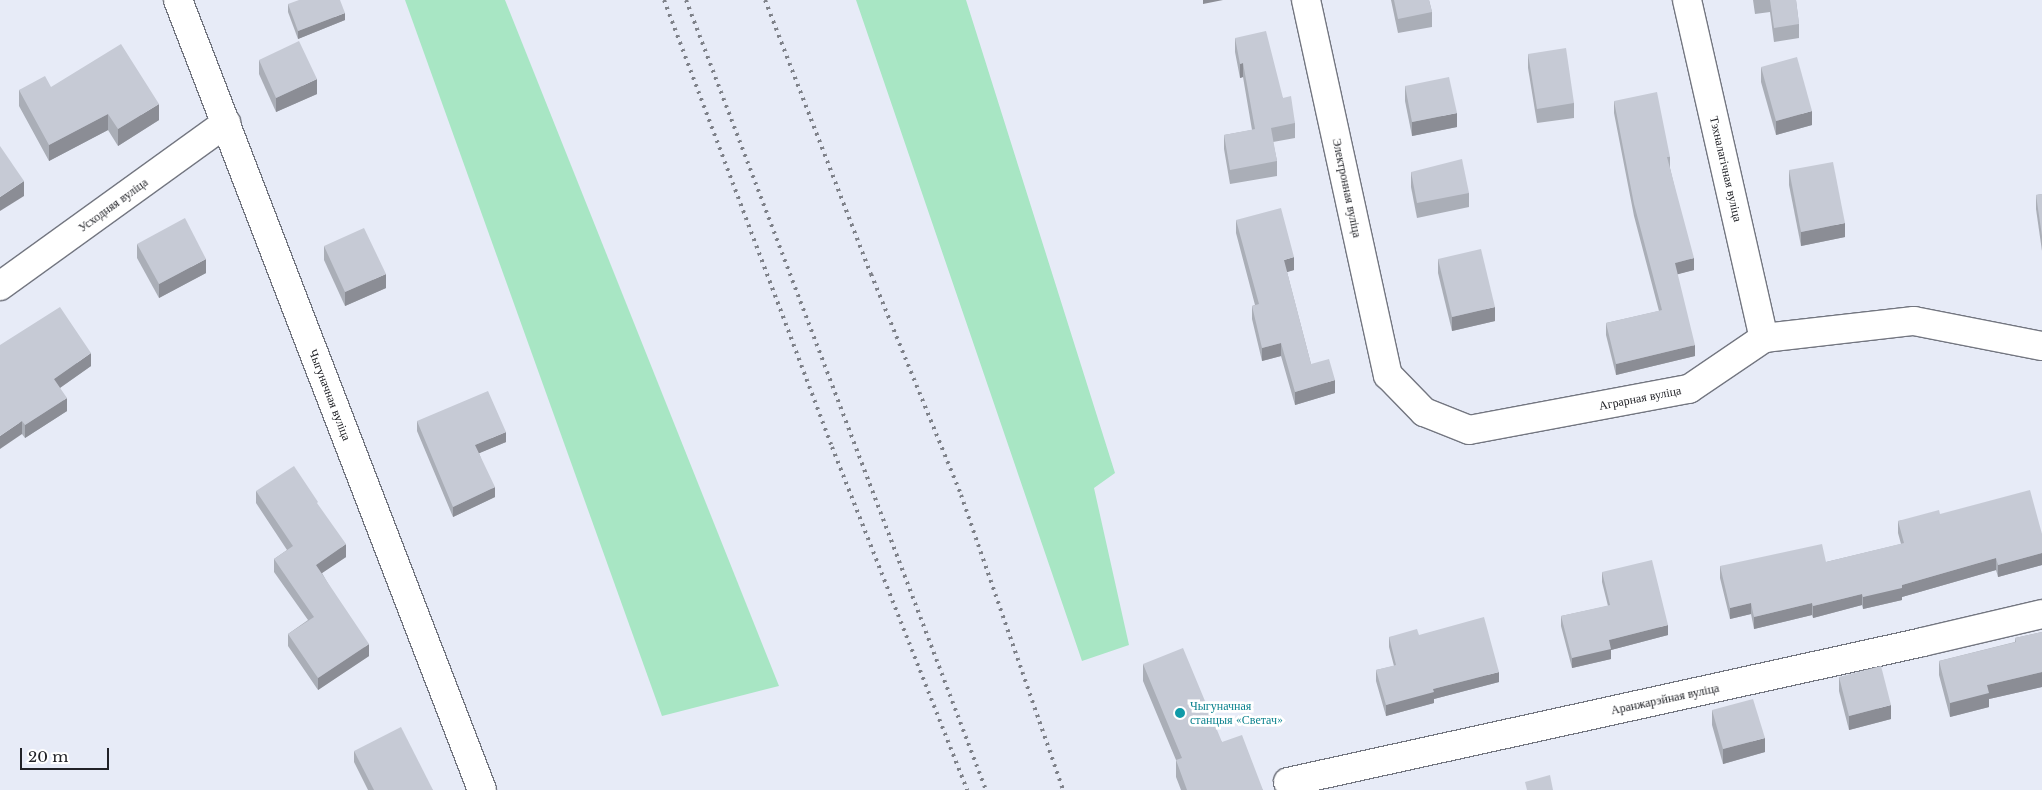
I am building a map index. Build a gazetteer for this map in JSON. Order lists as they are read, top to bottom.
{
  "streets": {
    "street": [
      "Тэхналагічная вуліца",
      "Электронная вуліца",
      "Усходняя вуліца",
      "Чыгуначная вуліца",
      "Аграрная вуліца",
      "Аранжарэйная вуліца"
    ]
  },
  "crossings": [
    ["Тэхналагічная вуліца", "Аграрная вуліца"],
    ["Электронная вуліца", "Аграрная вуліца"],
    ["Усходняя вуліца", "Чыгуначная вуліца"]
  ],
  "places": ["Чыгуначная станцыя «Светач»"],
  "scale_bar": "20 m"
}
